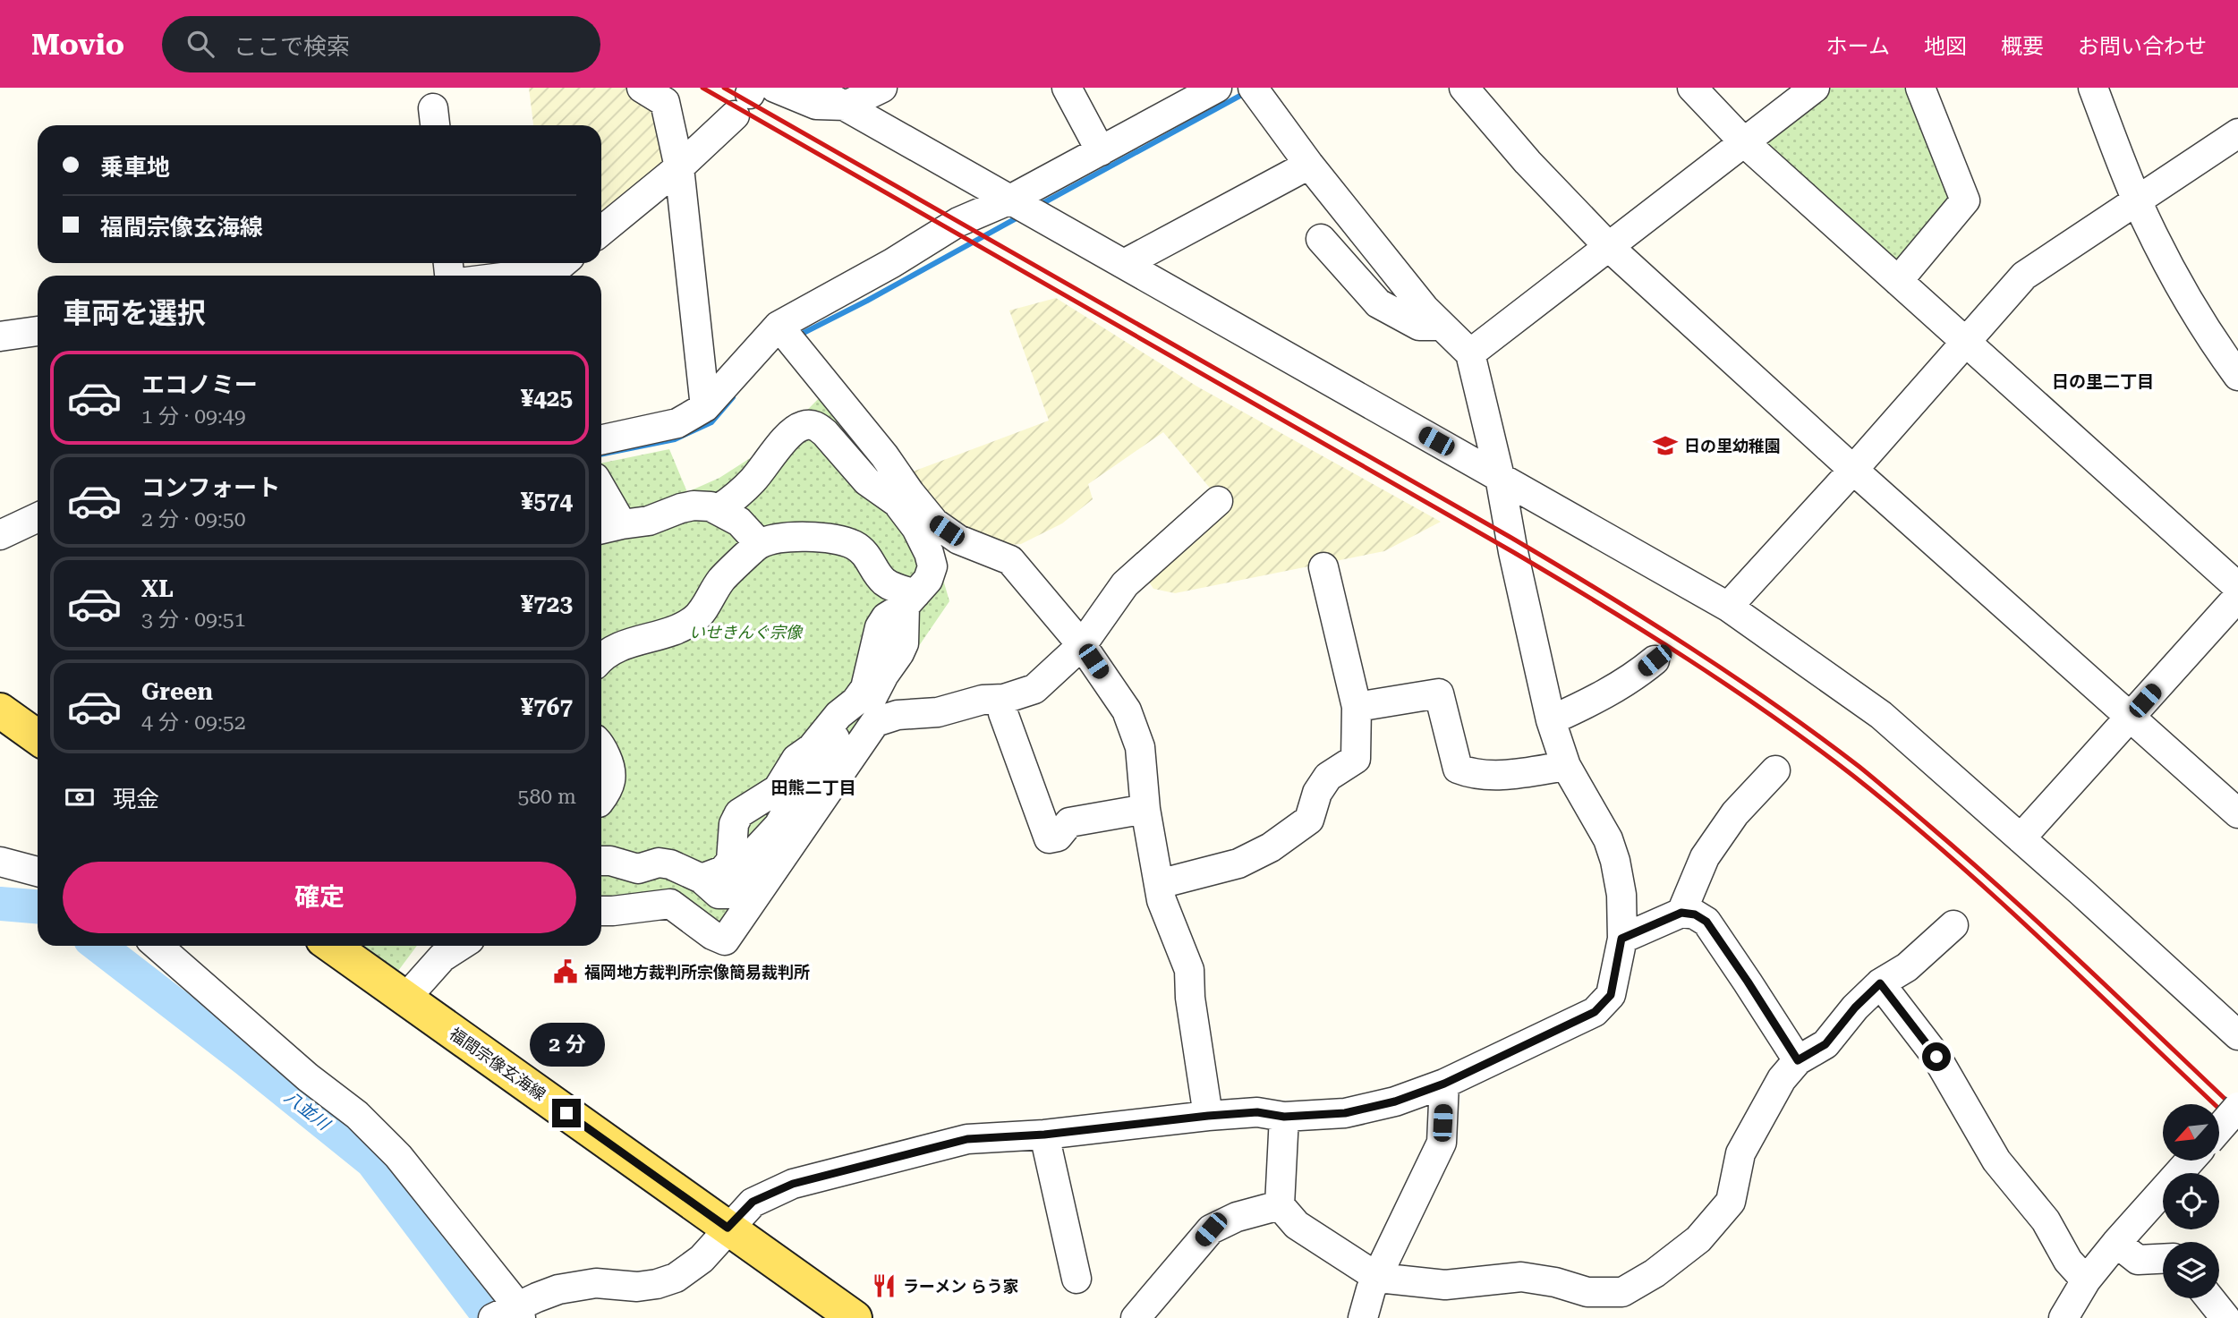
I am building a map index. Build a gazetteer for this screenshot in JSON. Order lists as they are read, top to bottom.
{
  "streets": {
    "main road": ["福間宗像玄海線"]
  },
  "districts": ["日の里二丁目", "田熊二丁目"],
  "water": ["八並川"],
  "parks": ["いせきんぐ宗像"],
  "places": {
    "school or university": ["日の里幼稚園"],
    "public building": ["福岡地方裁判所宗像簡易裁判所"],
    "restaurant": ["ラーメン らう家"]
  },
  "north": "bottom left",
  "page": {
    "header": "Movio",
    "search": "ここで検索",
    "nav": [
      "ホーム",
      "地図",
      "概要",
      "お問い合わせ"
    ],
    "banner": ["乗車地", "福間宗像玄海線"],
    "heading": "車両を選択",
    "list": [
      {
        "name": "エコノミー",
        "note": "1 分 · 09:49",
        "value": "¥425"
      },
      {
        "name": "コンフォート",
        "note": "2 分 · 09:50",
        "value": "¥574"
      },
      {
        "name": "XL",
        "note": "3 分 · 09:51",
        "value": "¥723"
      },
      {
        "name": "Green",
        "note": "4 分 · 09:52",
        "value": "¥767"
      }
    ],
    "pay": ["現金", "580 m"],
    "buttons": "確定",
    "bubble": "2 分"
  }
}
